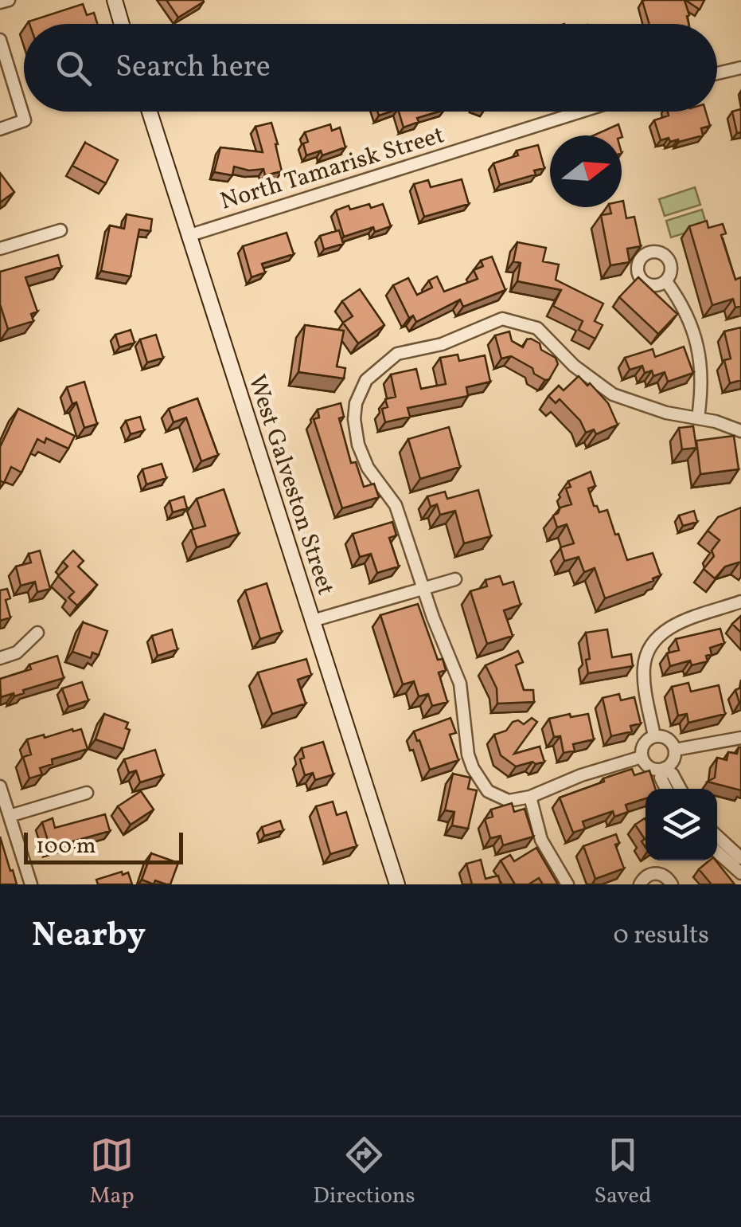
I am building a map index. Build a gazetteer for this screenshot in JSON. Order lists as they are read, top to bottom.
{
  "streets": {
    "street": ["North Tamarisk Street", "West Galveston Street"]
  },
  "crossings": [
    ["North Tamarisk Street", "West Galveston Street"]
  ],
  "scale_bar": "100 m",
  "north": "right",
  "page": {
    "search": "Search here",
    "scale": "100 m",
    "heading": ["Nearby", "0 results"],
    "nav": ["Map", "Directions", "Saved"]
  }
}
